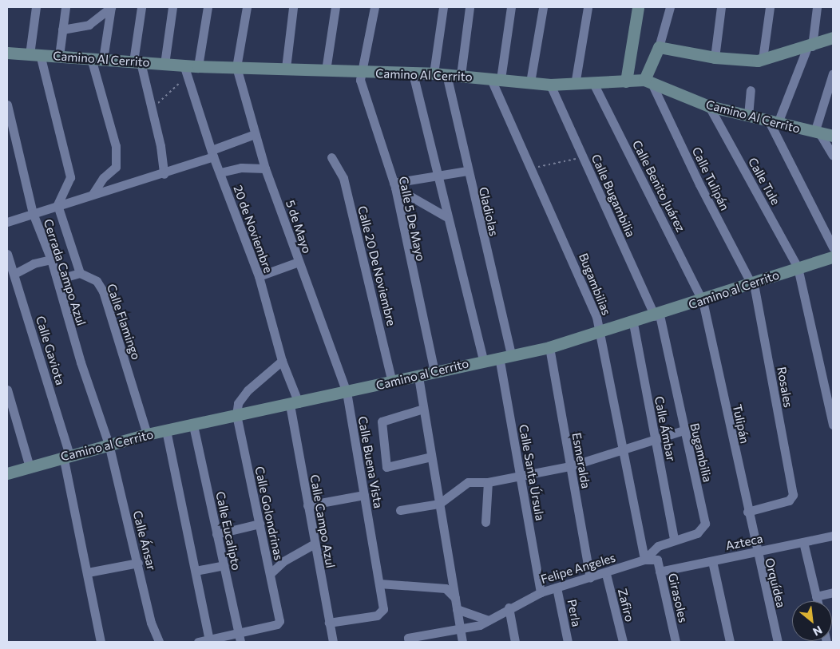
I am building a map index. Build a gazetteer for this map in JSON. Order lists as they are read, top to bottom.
{
  "streets": {
    "main road": ["Camino Al Cerrito", "Camino al Cerrito"],
    "street": [
      "Calle Tulipán",
      "Calle Tule",
      "Calle Benito Juárez",
      "Calle Bugambilia",
      "Gladiolas",
      "Calle 5 De Mayo",
      "5 de Mayo",
      "20 de Noviembre",
      "Calle 20 De Noviembre",
      "Cerrada Campo Azul",
      "Bugambilias",
      "Calle Flamingo",
      "Calle Gaviota",
      "Rosales",
      "Tulipán",
      "Calle Ámbar",
      "Bugambilia",
      "Esmeralda",
      "Calle Buena Vista",
      "Calle Santa Úrsula",
      "Calle Golondrinas",
      "Calle Campo Azul",
      "Calle Eucalipto",
      "Calle Ánsar",
      "Azteca",
      "Felipe Angeles",
      "Orquídea",
      "Girasoles",
      "Zafiro",
      "Perla"
    ]
  },
  "crossings": [
    ["Camino Al Cerrito", "Calle Tulipán"],
    ["Camino Al Cerrito", "Calle Tule"],
    ["Camino Al Cerrito", "Calle Benito Juárez"],
    ["Camino Al Cerrito", "Calle Bugambilia"],
    ["Camino Al Cerrito", "Gladiolas"],
    ["Camino Al Cerrito", "Calle 5 De Mayo"],
    ["Camino Al Cerrito", "5 de Mayo"],
    ["Camino Al Cerrito", "20 de Noviembre"],
    ["Camino Al Cerrito", "Bugambilias"],
    ["Calle Tulipán", "Camino al Cerrito"],
    ["Calle Tulipán", "Rosales"],
    ["Calle Tule", "Camino al Cerrito"],
    ["Calle Benito Juárez", "Camino al Cerrito"],
    ["Calle Benito Juárez", "Tulipán"],
    ["Calle Bugambilia", "Camino al Cerrito"],
    ["Calle Bugambilia", "Bugambilia"],
    ["Gladiolas", "Camino al Cerrito"],
    ["Gladiolas", "Calle Santa Úrsula"],
    ["Calle 5 De Mayo", "Camino al Cerrito"],
    ["5 de Mayo", "Camino al Cerrito"],
    ["5 de Mayo", "Calle Buena Vista"],
    ["20 de Noviembre", "Camino al Cerrito"],
    ["20 de Noviembre", "Calle Campo Azul"],
    ["Calle 20 De Noviembre", "Camino al Cerrito"],
    ["Cerrada Campo Azul", "Camino al Cerrito"],
    ["Cerrada Campo Azul", "Calle Ánsar"],
    ["Bugambilias", "Camino al Cerrito"],
    ["Bugambilias", "Bugambilia"],
    ["Bugambilias", "Felipe Angeles"],
    ["Camino al Cerrito", "Calle Flamingo"],
    ["Camino al Cerrito", "Calle Gaviota"],
    ["Camino al Cerrito", "Rosales"],
    ["Camino al Cerrito", "Tulipán"],
    ["Camino al Cerrito", "Calle Ámbar"],
    ["Camino al Cerrito", "Bugambilia"],
    ["Camino al Cerrito", "Esmeralda"],
    ["Camino al Cerrito", "Calle Buena Vista"],
    ["Camino al Cerrito", "Calle Santa Úrsula"],
    ["Camino al Cerrito", "Calle Golondrinas"],
    ["Camino al Cerrito", "Calle Campo Azul"],
    ["Camino al Cerrito", "Calle Eucalipto"],
    ["Camino al Cerrito", "Calle Ánsar"],
    ["Rosales", "Tulipán"],
    ["Tulipán", "Azteca"],
    ["Tulipán", "Orquídea"],
    ["Calle Ámbar", "Bugambilia"],
    ["Bugambilia", "Felipe Angeles"],
    ["Esmeralda", "Felipe Angeles"],
    ["Calle Buena Vista", "Calle Campo Azul"],
    ["Calle Santa Úrsula", "Felipe Angeles"],
    ["Calle Golondrinas", "Calle Eucalipto"],
    ["Azteca", "Orquídea"],
    ["Azteca", "Girasoles"],
    ["Felipe Angeles", "Girasoles"],
    ["Felipe Angeles", "Zafiro"],
    ["Felipe Angeles", "Perla"]
  ],
  "north": "bottom right"
}
